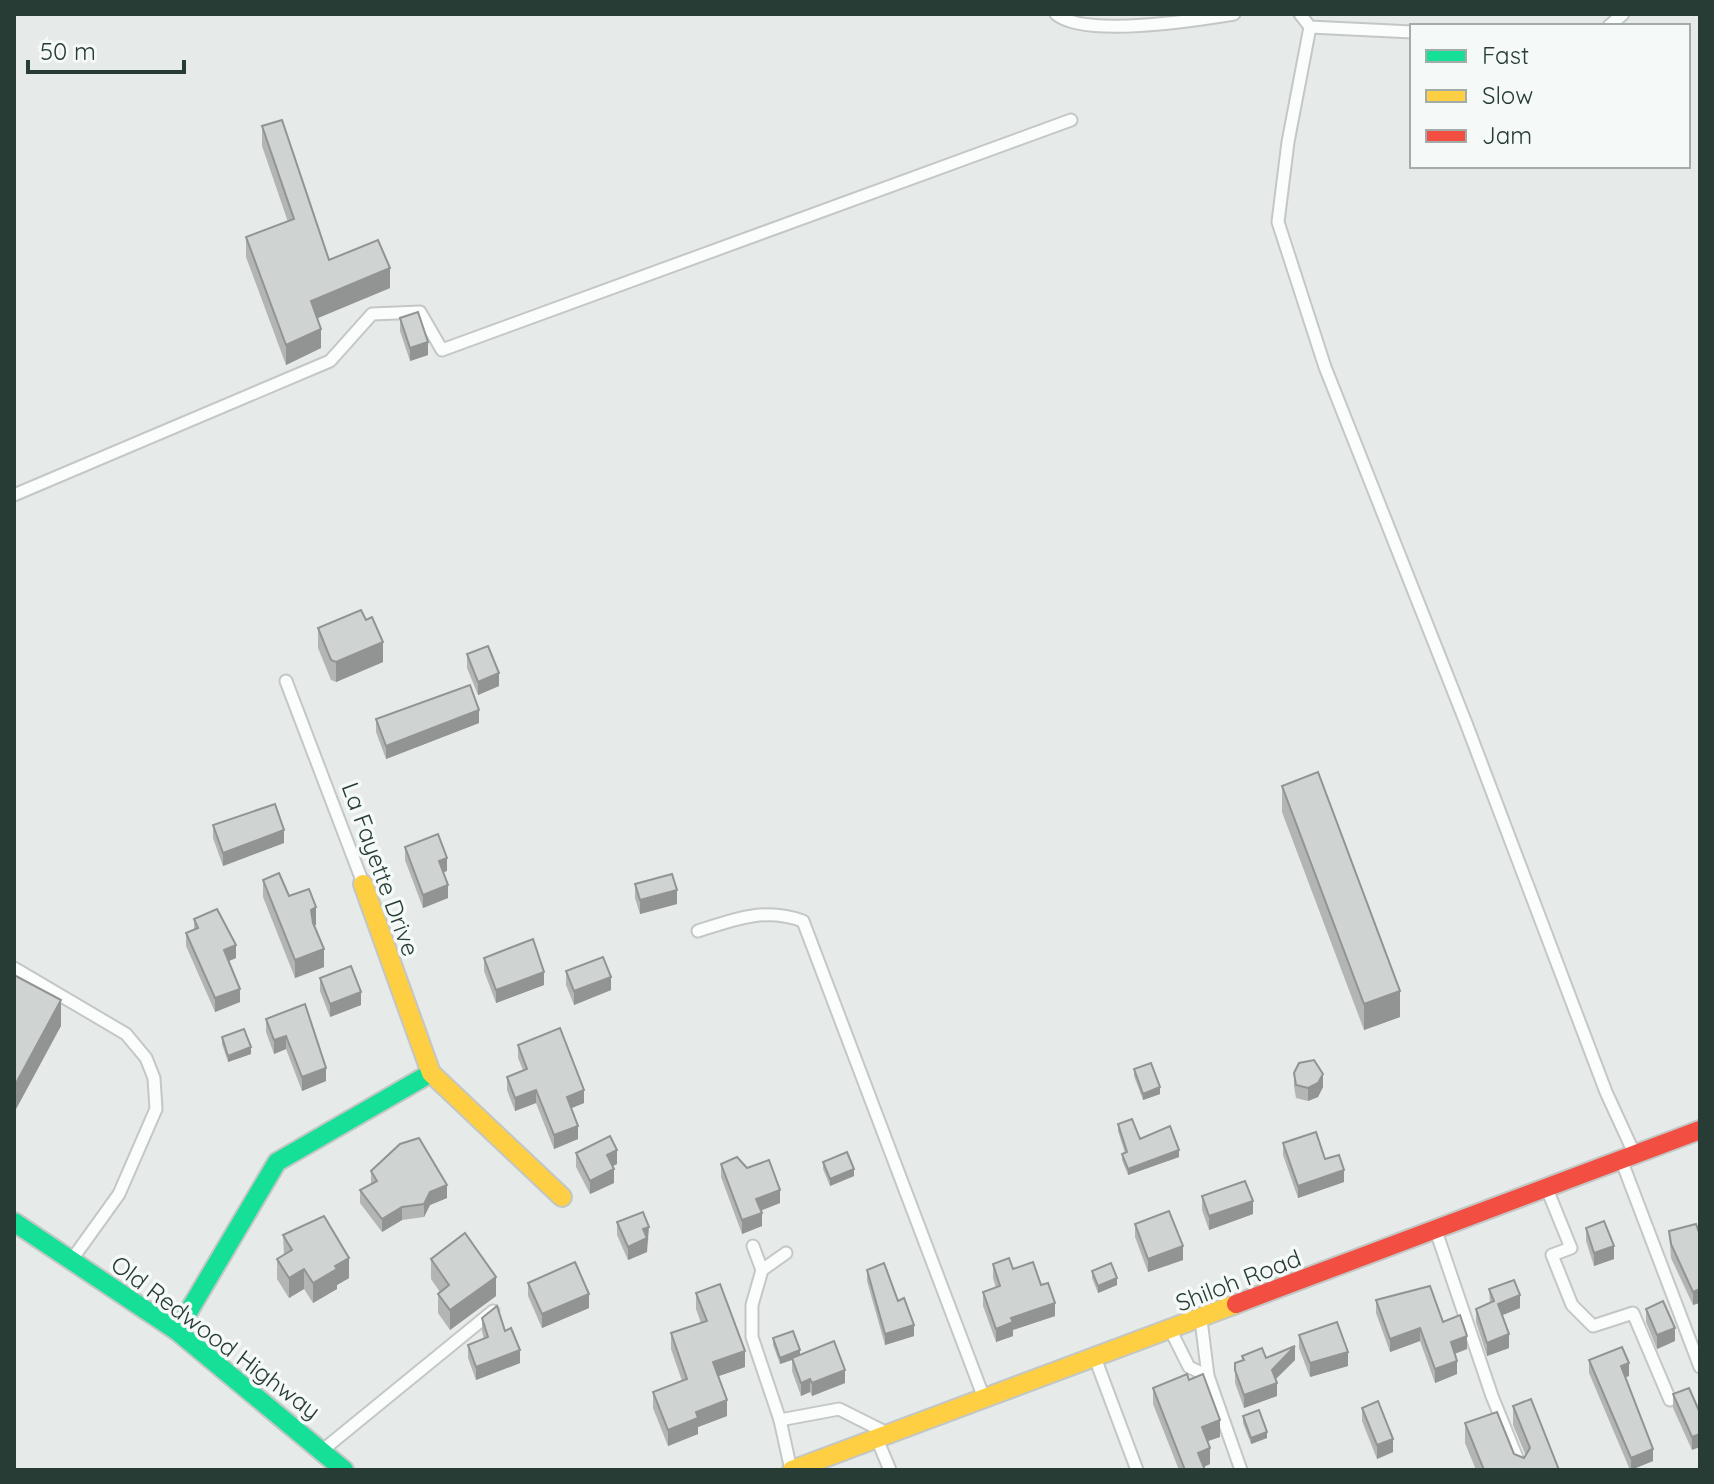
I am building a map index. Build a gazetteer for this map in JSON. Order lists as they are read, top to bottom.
{
  "streets": {
    "main road": ["La Fayette Drive", "Shiloh Road", "Old Redwood Highway"]
  },
  "legend": ["Fast", "Slow", "Jam"],
  "scale_bar": "50 m"
}
